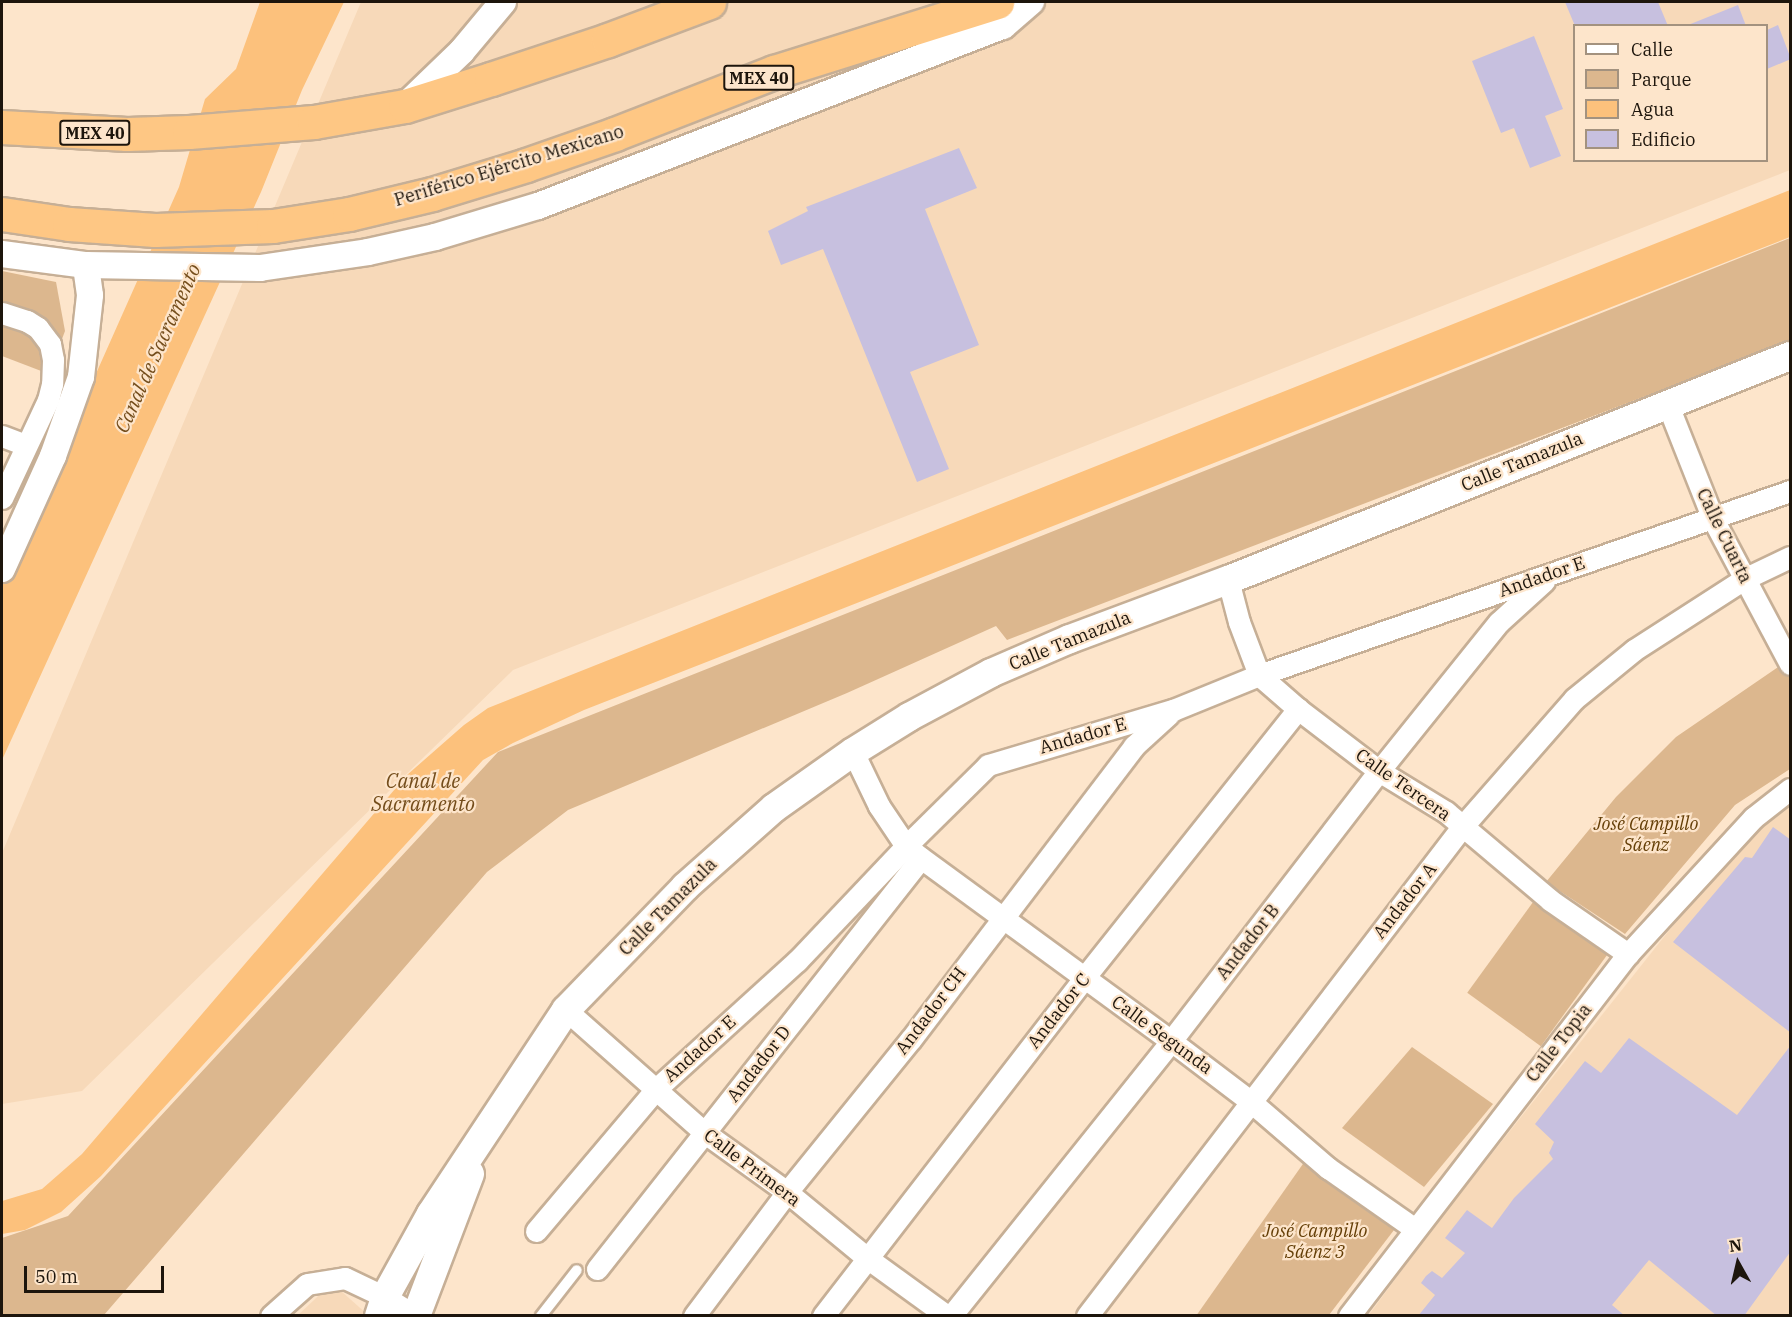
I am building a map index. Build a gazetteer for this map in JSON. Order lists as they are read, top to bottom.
{
  "streets": {
    "highway": ["MEX 40", "Periférico Ejército Mexicano"],
    "main road": ["Calle Tamazula"],
    "street": [
      "Calle Cuarta",
      "Andador E",
      "Calle Tercera",
      "Andador A",
      "Andador B",
      "Andador CH",
      "Andador C",
      "Calle Segunda",
      "Calle Topia",
      "Andador D",
      "Calle Primera"
    ]
  },
  "crossings": [
    ["Calle Tamazula", "Calle Cuarta"],
    ["Calle Tamazula", "Calle Tercera"],
    ["Calle Tamazula", "Calle Segunda"],
    ["Calle Tamazula", "Calle Primera"],
    ["Calle Cuarta", "Andador E"],
    ["Calle Cuarta", "Andador A"],
    ["Andador E", "Calle Tercera"],
    ["Andador E", "Andador B"],
    ["Andador E", "Andador CH"],
    ["Andador E", "Calle Segunda"],
    ["Andador E", "Andador D"],
    ["Andador E", "Calle Primera"],
    ["Calle Tercera", "Andador A"],
    ["Calle Tercera", "Andador B"],
    ["Calle Tercera", "Andador C"],
    ["Calle Tercera", "Calle Topia"],
    ["Andador A", "Calle Segunda"],
    ["Andador B", "Calle Segunda"],
    ["Andador B", "Calle Primera"],
    ["Andador CH", "Calle Segunda"],
    ["Andador CH", "Calle Primera"],
    ["Andador C", "Calle Segunda"],
    ["Andador C", "Calle Primera"],
    ["Calle Segunda", "Calle Topia"],
    ["Calle Segunda", "Andador D"],
    ["Andador D", "Calle Primera"]
  ],
  "water": ["Canal de Sacramento"],
  "parks": ["José Campillo Sáenz", "José Campillo Sáenz 3"],
  "legend": [
    "Calle",
    "Parque",
    "Agua",
    "Edificio"
  ],
  "scale_bar": "50 m",
  "north": "top"
}
